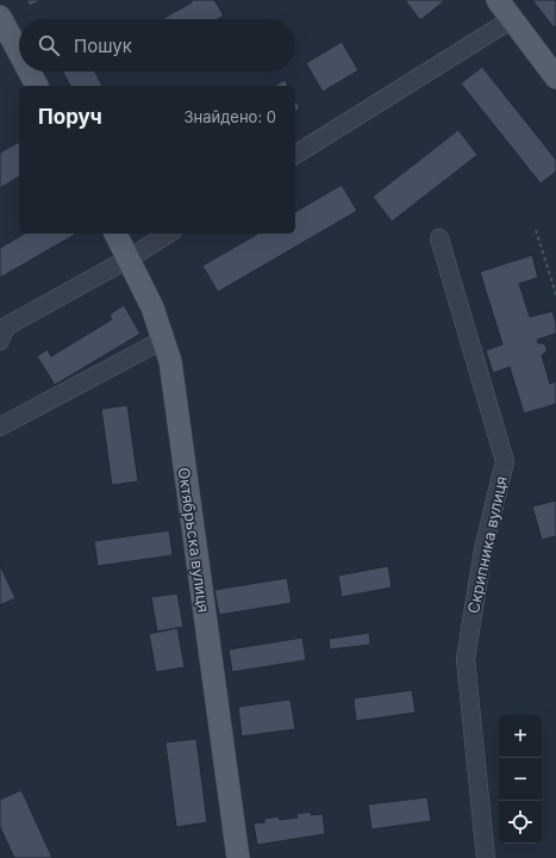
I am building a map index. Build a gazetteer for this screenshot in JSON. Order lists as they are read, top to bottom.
{
  "streets": {
    "main road": ["Октябрьска вулиця"],
    "street": ["Скрипника вулиця"]
  },
  "page": {
    "search": "Пошук",
    "heading": ["Поруч", "Знайдено: 0"],
    "map_buttons": ["+", "−"]
  }
}
